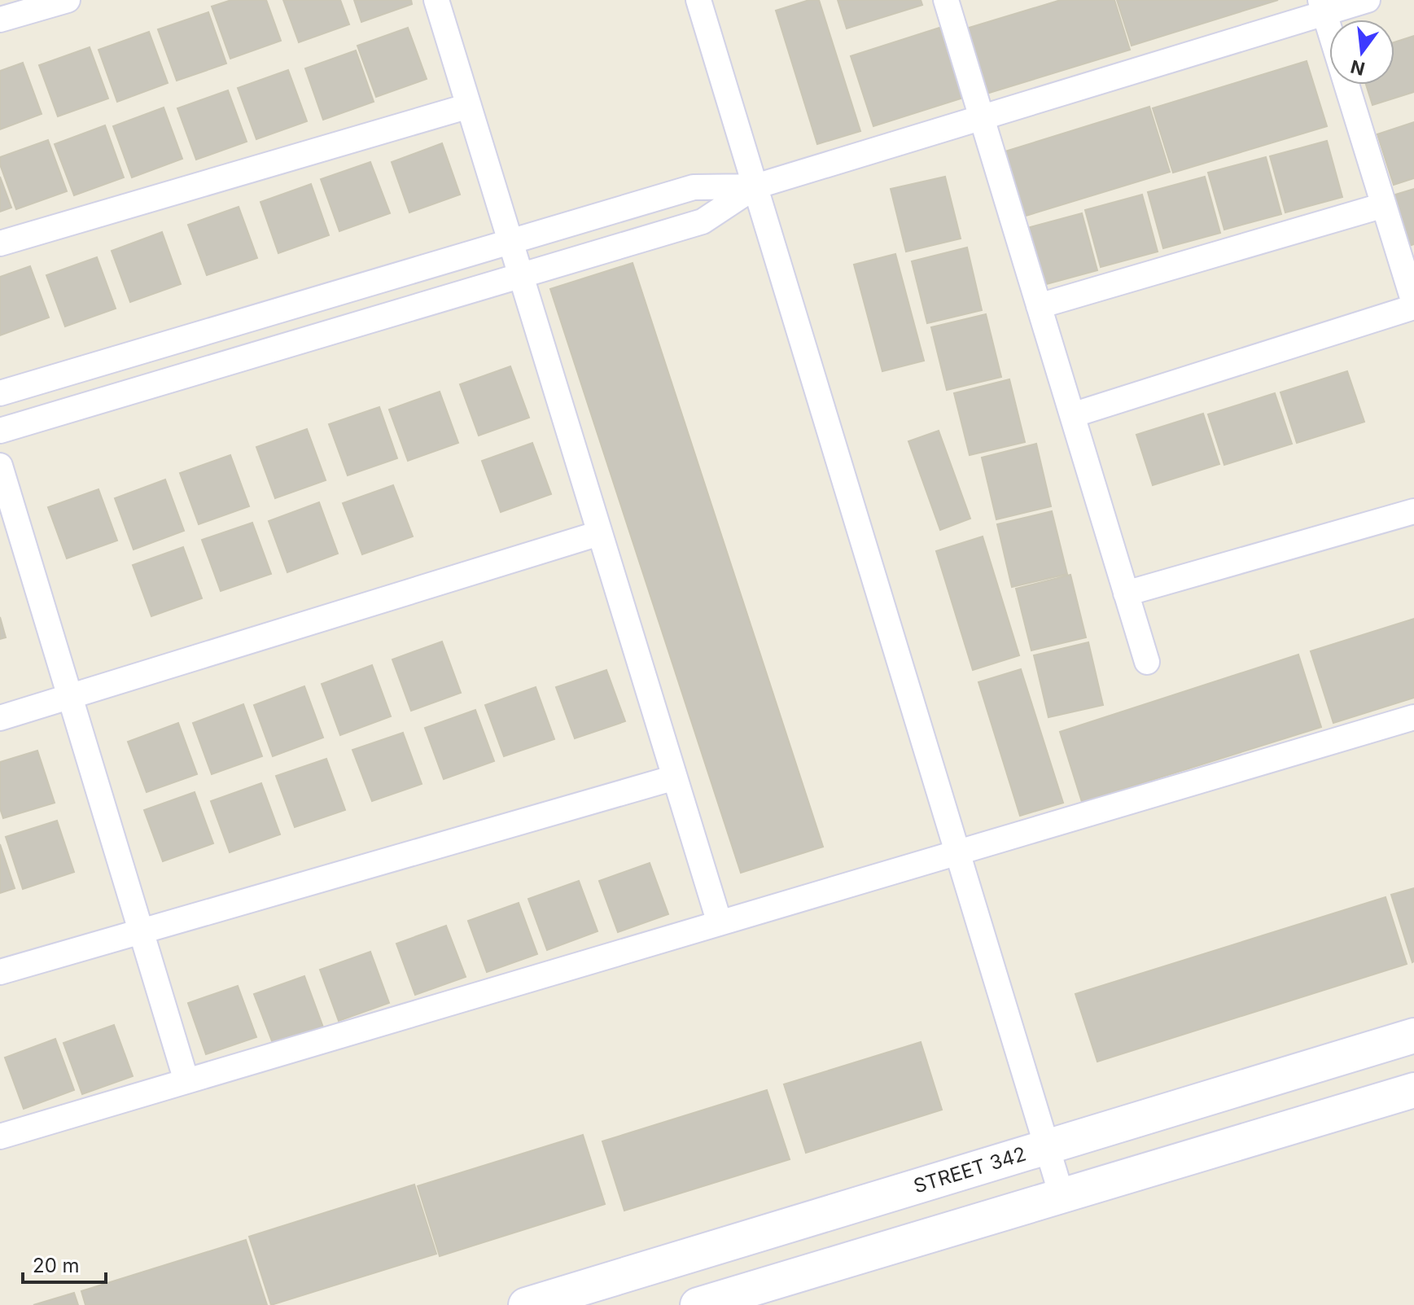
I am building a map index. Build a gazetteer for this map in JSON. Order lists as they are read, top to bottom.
{
  "streets": {
    "main road": ["STREET 342"]
  },
  "scale_bar": "20 m",
  "north": "bottom"
}
